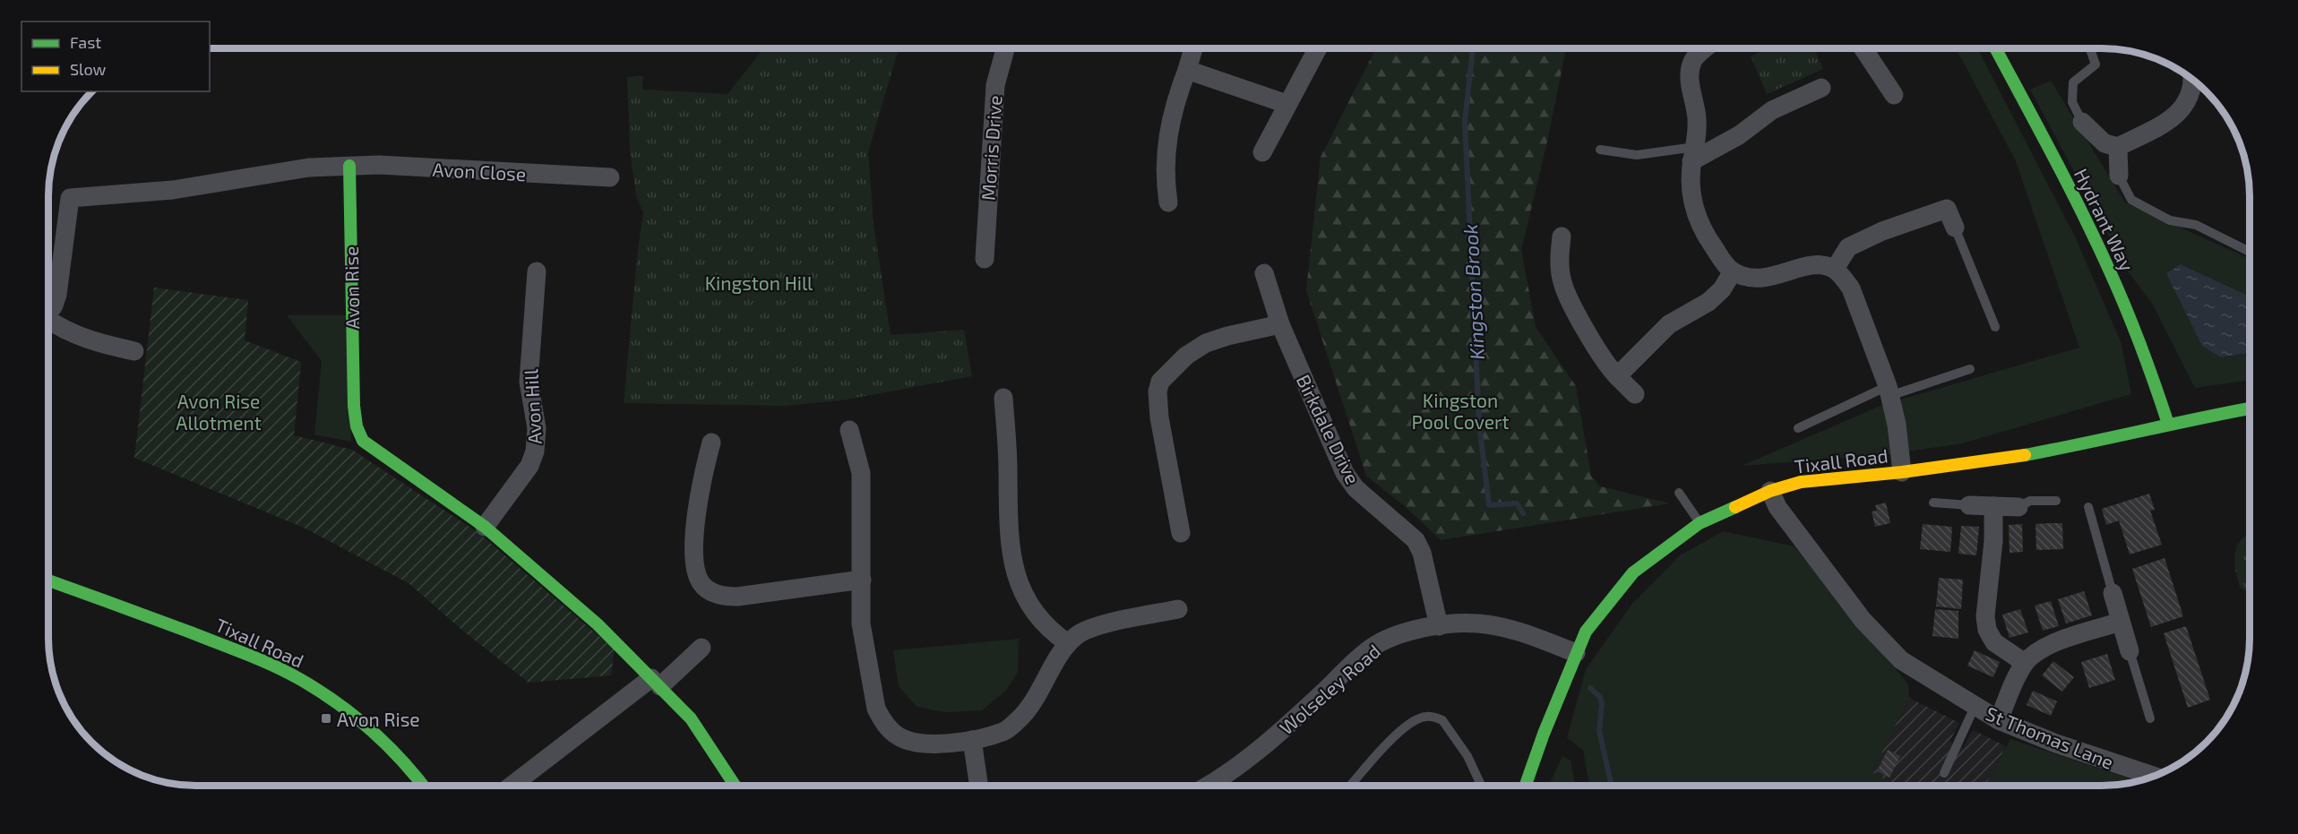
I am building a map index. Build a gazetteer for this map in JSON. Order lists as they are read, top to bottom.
{
  "streets": {
    "street": [
      "Morris Drive",
      "Avon Close",
      "Hydrant Way",
      "Avon Rise",
      "Avon Hill",
      "Birkdale Drive",
      "Tixall Road",
      "Wolseley Road",
      "St Thomas Lane"
    ]
  },
  "crossings": [
    ["Avon Close", "Avon Rise"],
    ["Hydrant Way", "Tixall Road"],
    ["Avon Rise", "Avon Hill"],
    ["Birkdale Drive", "Wolseley Road"],
    ["Tixall Road", "Wolseley Road"],
    ["Tixall Road", "St Thomas Lane"]
  ],
  "water": ["Kingston Brook"],
  "parks": ["Kingston Hill", "Kingston Pool Covert", "Avon Rise Allotment"],
  "places": {
    "transit": ["Avon Rise"]
  },
  "legend": ["Fast", "Slow"]
}
